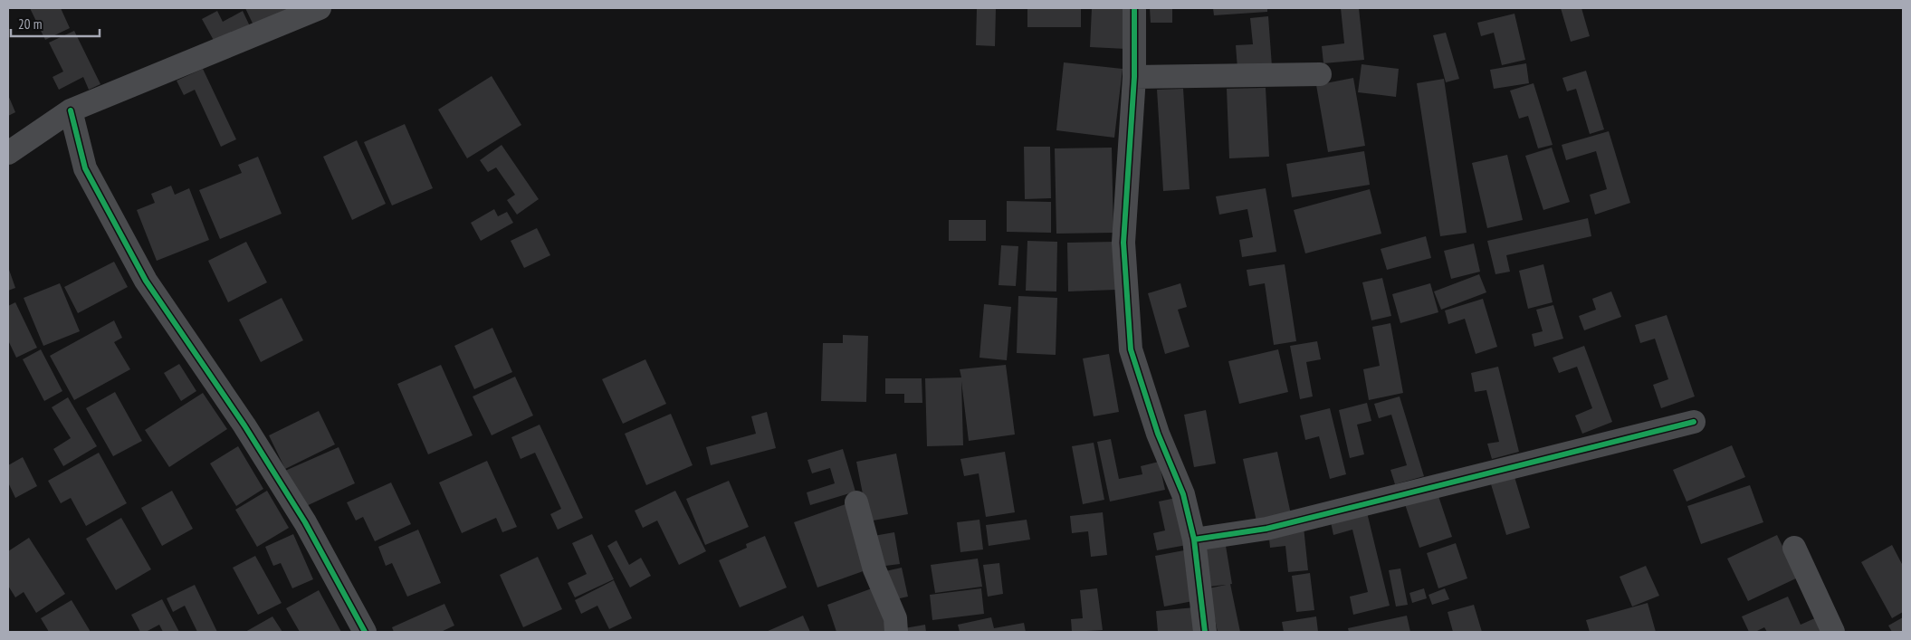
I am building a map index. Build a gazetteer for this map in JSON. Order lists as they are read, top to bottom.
{
  "scale_bar": "20 m"
}
